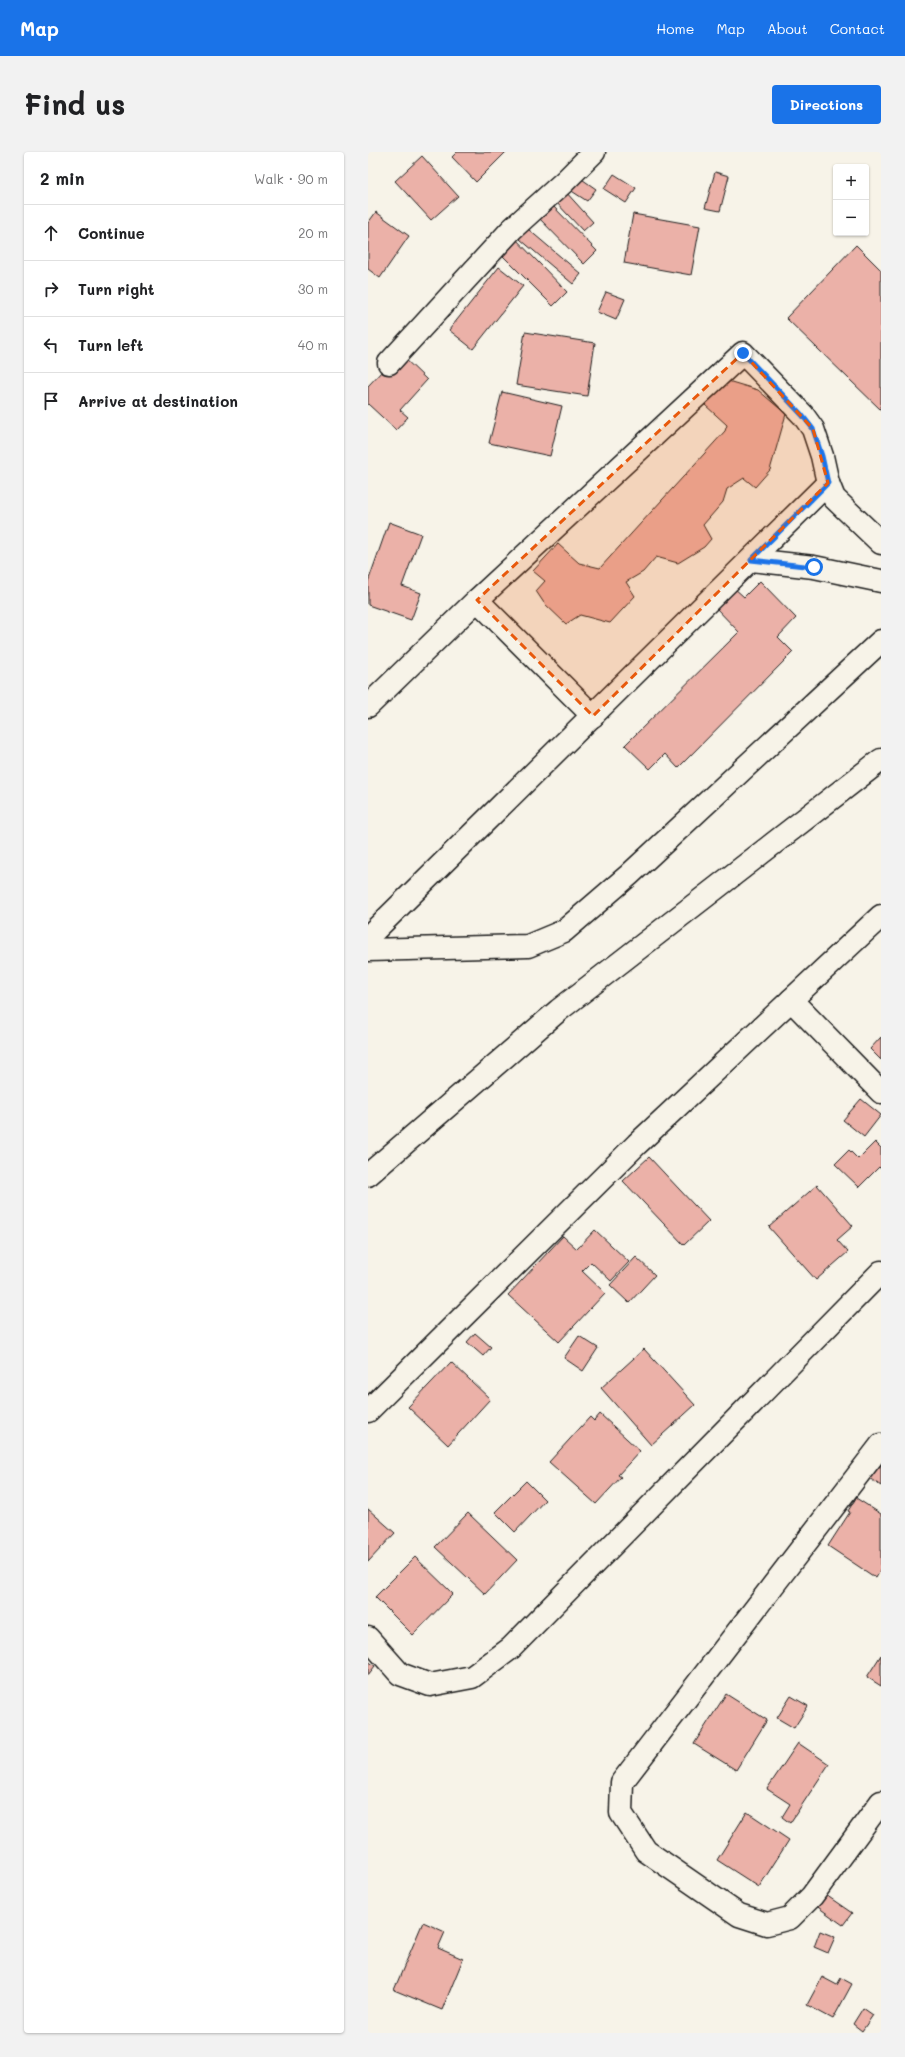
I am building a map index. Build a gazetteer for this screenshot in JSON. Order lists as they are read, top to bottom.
{
  "page": {
    "header": "Map",
    "nav": [
      "Home",
      "Map",
      "About",
      "Contact"
    ],
    "buttons": "Directions",
    "title": "Find us",
    "heading": ["2 min", "Walk · 90 m"],
    "map_buttons": ["+", "−"],
    "list": [
      ["Continue", "20 m"],
      ["Turn right", "30 m"],
      ["Turn left", "40 m"],
      "Arrive at destination"
    ]
  }
}
